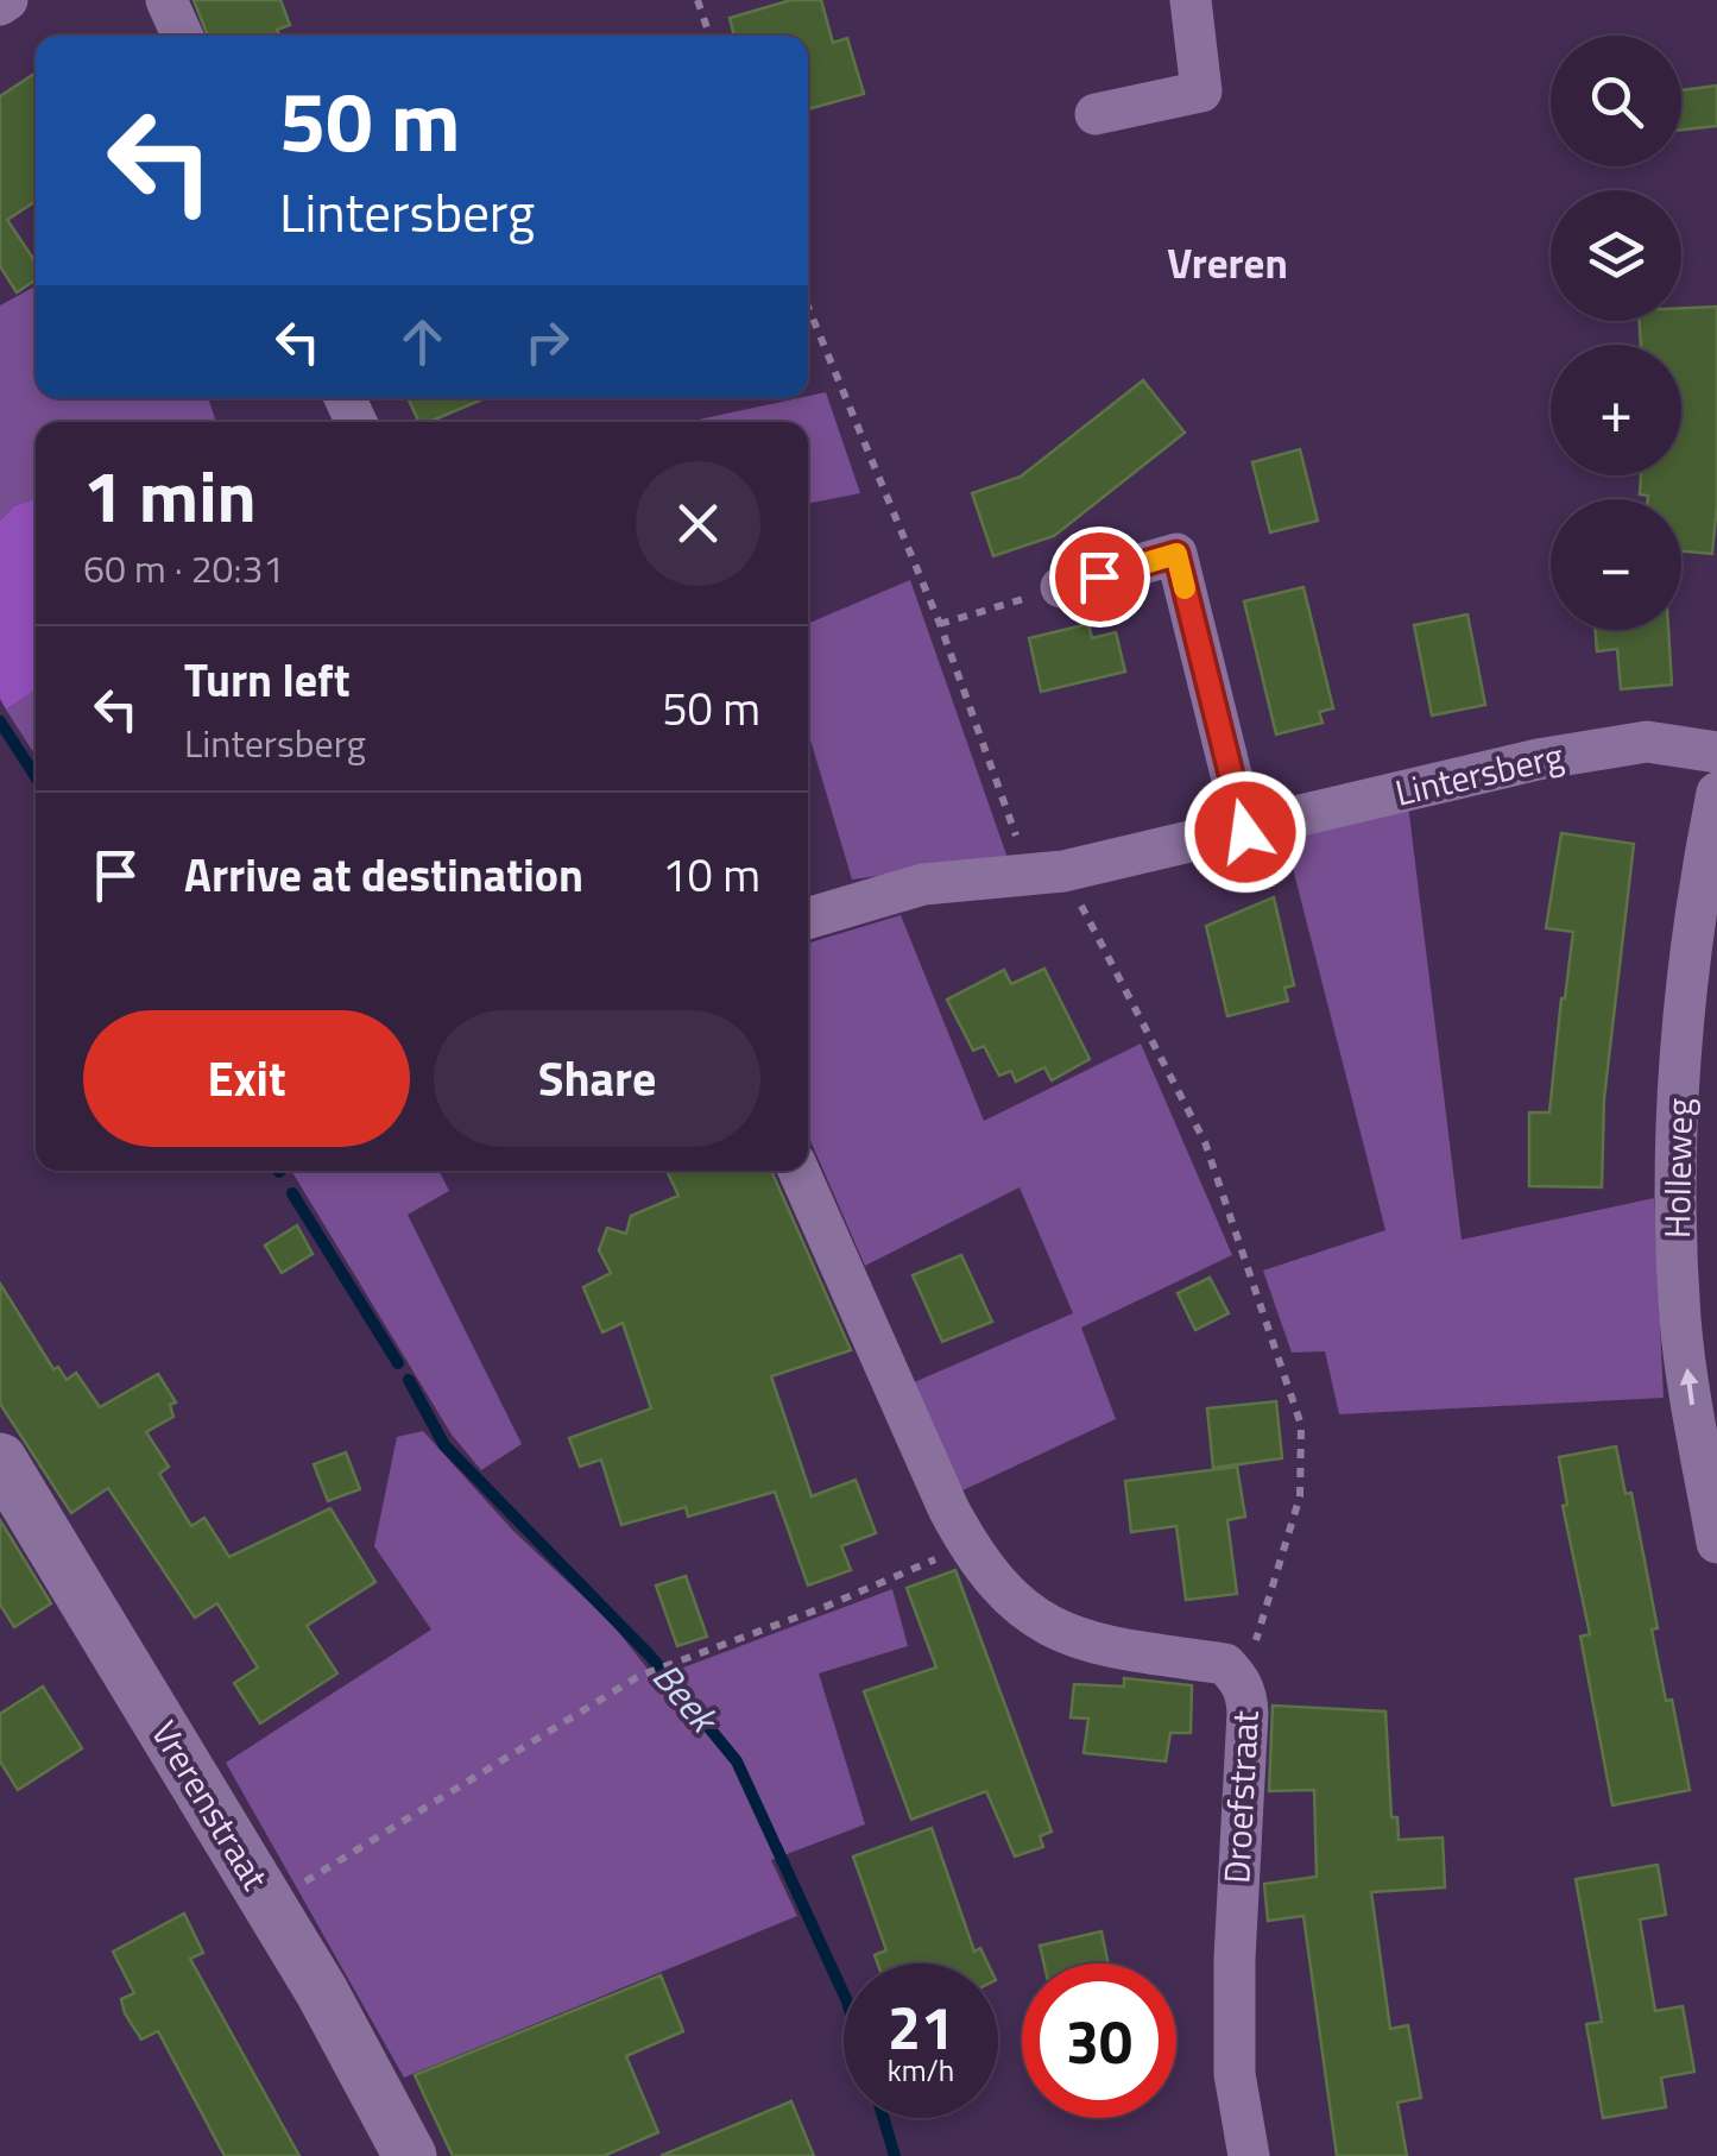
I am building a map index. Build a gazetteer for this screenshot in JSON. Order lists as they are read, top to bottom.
{
  "streets": {
    "street": [
      "Lintersberg",
      "Holleweg",
      "Droefstraat",
      "Vrerenstraat"
    ]
  },
  "one_way": ["Holleweg"],
  "districts": ["Vreren"],
  "water": ["Beek"],
  "page": {
    "map_buttons": ["+", "−"],
    "turn": ["50 m", "Lintersberg"],
    "heading": ["1 min", "60 m · 20:31"],
    "list": [
      {
        "name": "Turn left",
        "note": "Lintersberg",
        "value": "50 m"
      },
      {
        "name": "Arrive at destination",
        "value": "10 m"
      }
    ],
    "buttons": ["Exit", "Share"],
    "speed": "21 km/h",
    "limit": "30"
  }
}
